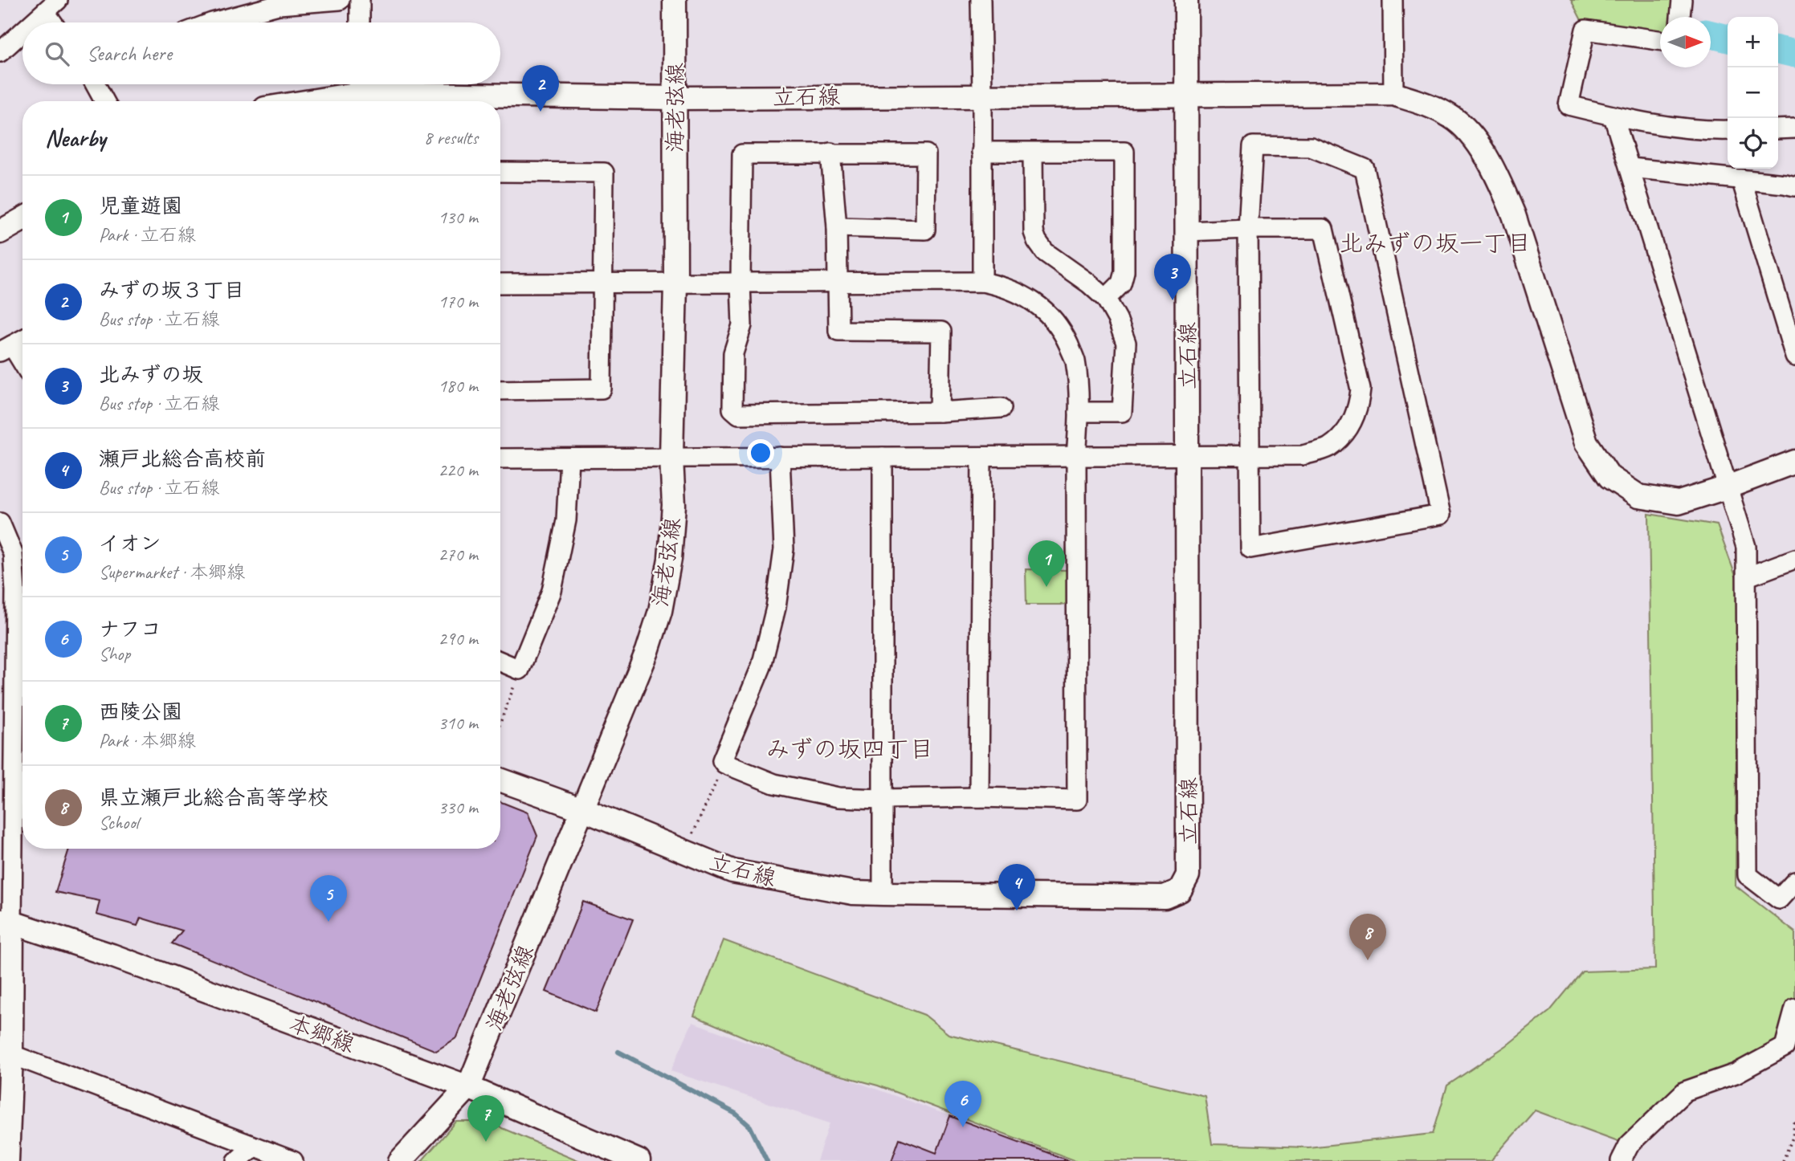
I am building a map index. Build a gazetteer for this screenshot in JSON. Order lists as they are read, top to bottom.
{
  "streets": {
    "street": ["立石線", "海老弦線", "本郷線"]
  },
  "crossings": [
    ["立石線", "海老弦線"],
    ["海老弦線", "本郷線"]
  ],
  "districts": ["北みずの坂一丁目", "みずの坂四丁目"],
  "north": "right",
  "page": {
    "map_buttons": ["+", "−"],
    "search": "Search here",
    "pins": [
      "2",
      "3",
      "1",
      "4",
      "5",
      "8",
      "6",
      "7"
    ],
    "heading": ["Nearby", "8 results"],
    "list": [
      {
        "mark": "1",
        "name": "児童遊園",
        "note": "Park · 立石線",
        "value": "130 m"
      },
      {
        "mark": "2",
        "name": "みずの坂３丁目",
        "note": "Bus stop · 立石線",
        "value": "170 m"
      },
      {
        "mark": "3",
        "name": "北みずの坂",
        "note": "Bus stop · 立石線",
        "value": "180 m"
      },
      {
        "mark": "4",
        "name": "瀬戸北総合高校前",
        "note": "Bus stop · 立石線",
        "value": "220 m"
      },
      {
        "mark": "5",
        "name": "イオン",
        "note": "Supermarket · 本郷線",
        "value": "270 m"
      },
      {
        "mark": "6",
        "name": "ナフコ",
        "note": "Shop",
        "value": "290 m"
      },
      {
        "mark": "7",
        "name": "西陵公園",
        "note": "Park · 本郷線",
        "value": "310 m"
      },
      {
        "mark": "8",
        "name": "県立瀬戸北総合高等学校",
        "note": "School",
        "value": "330 m"
      }
    ]
  }
}
